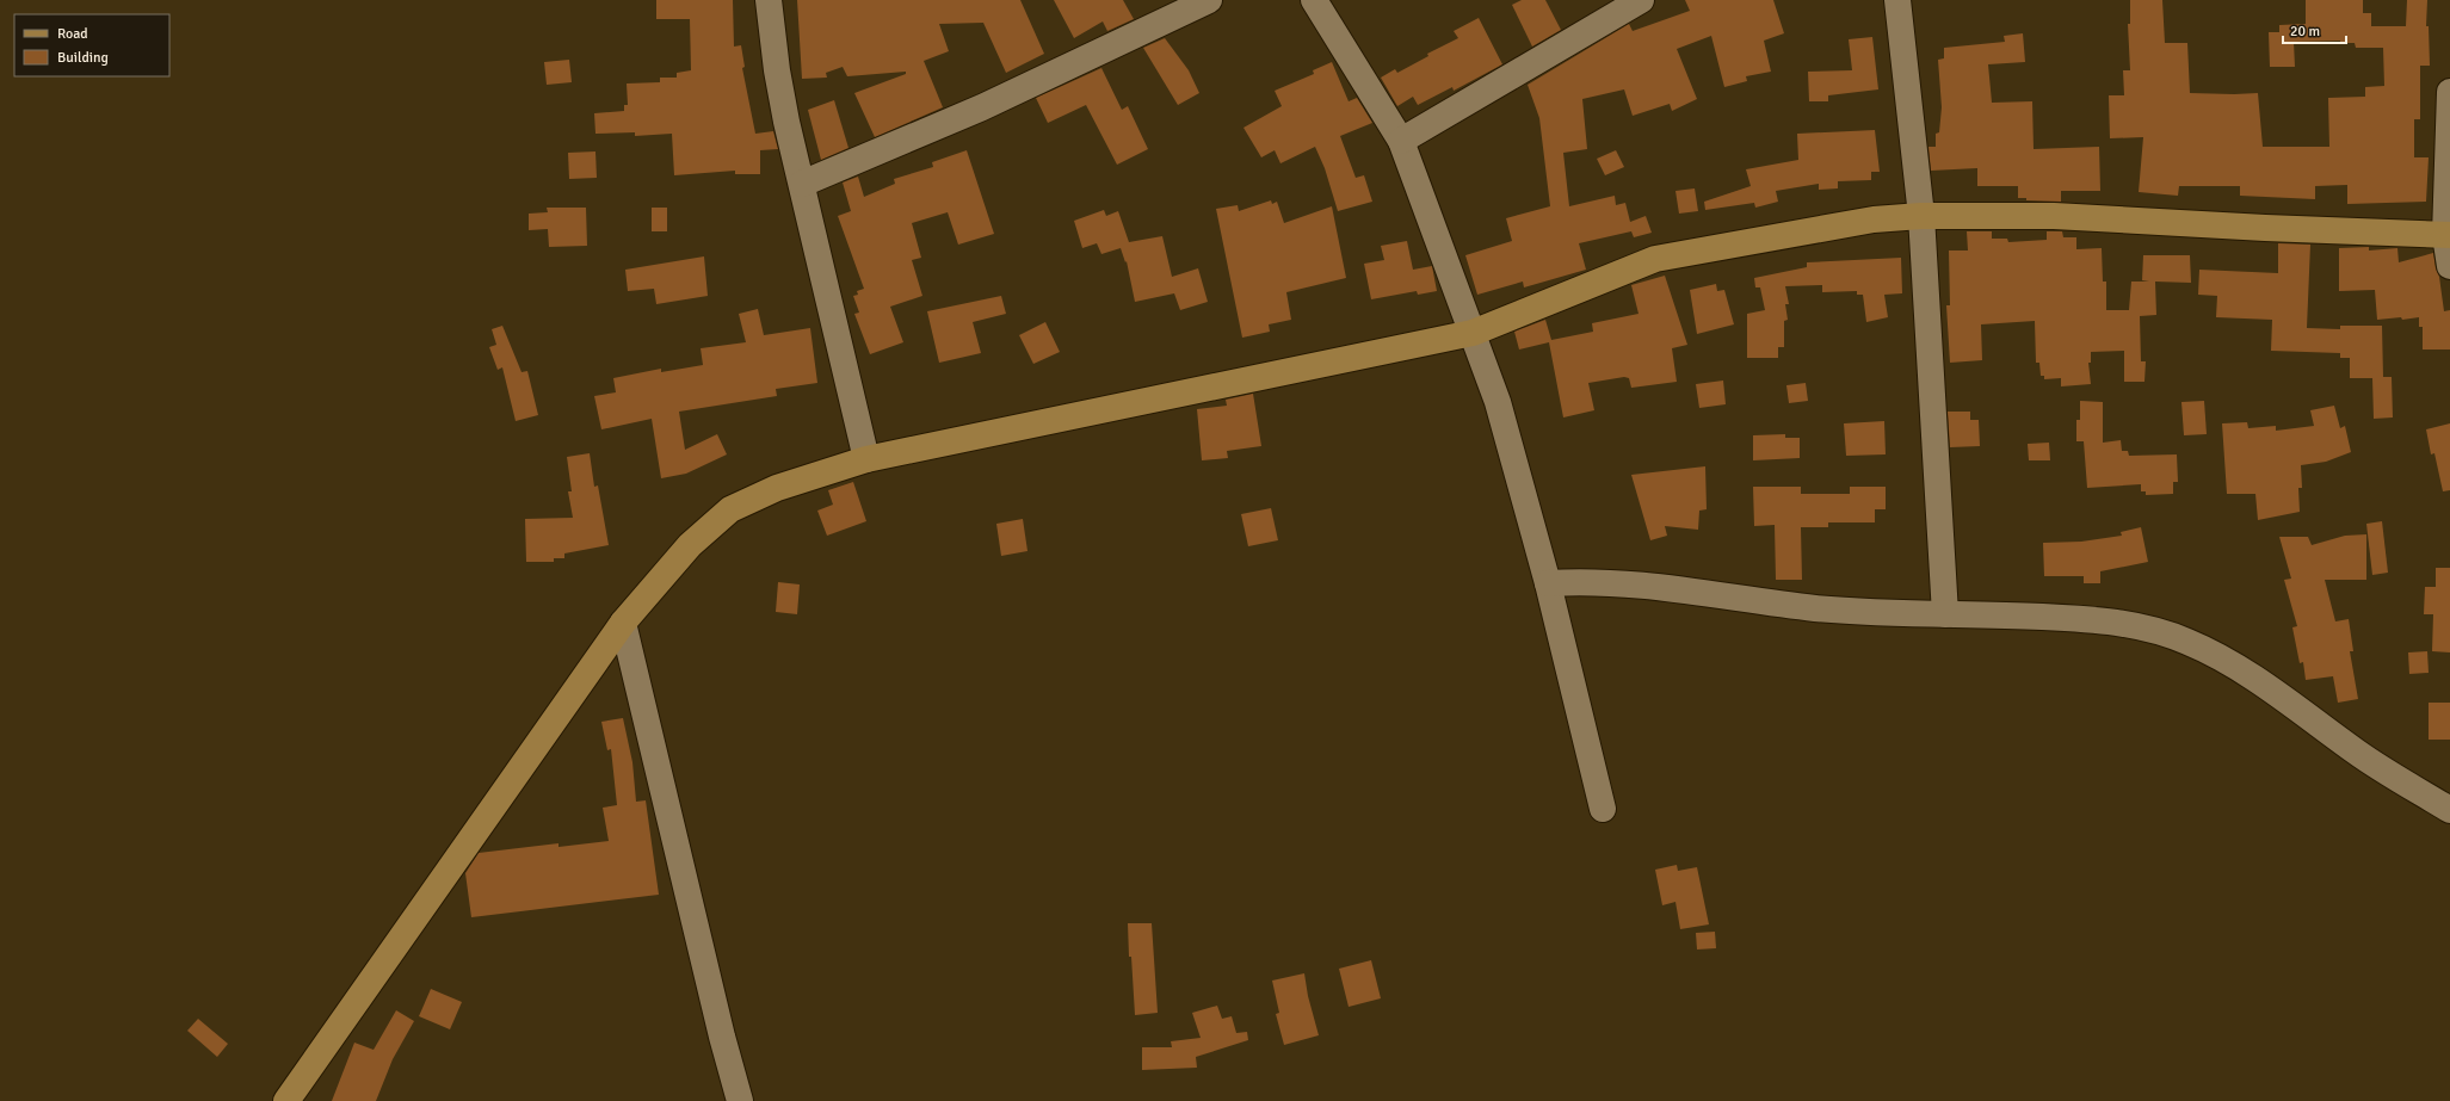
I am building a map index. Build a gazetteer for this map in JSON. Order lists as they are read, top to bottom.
{
  "legend": ["Road", "Building"],
  "scale_bar": "20 m"
}
